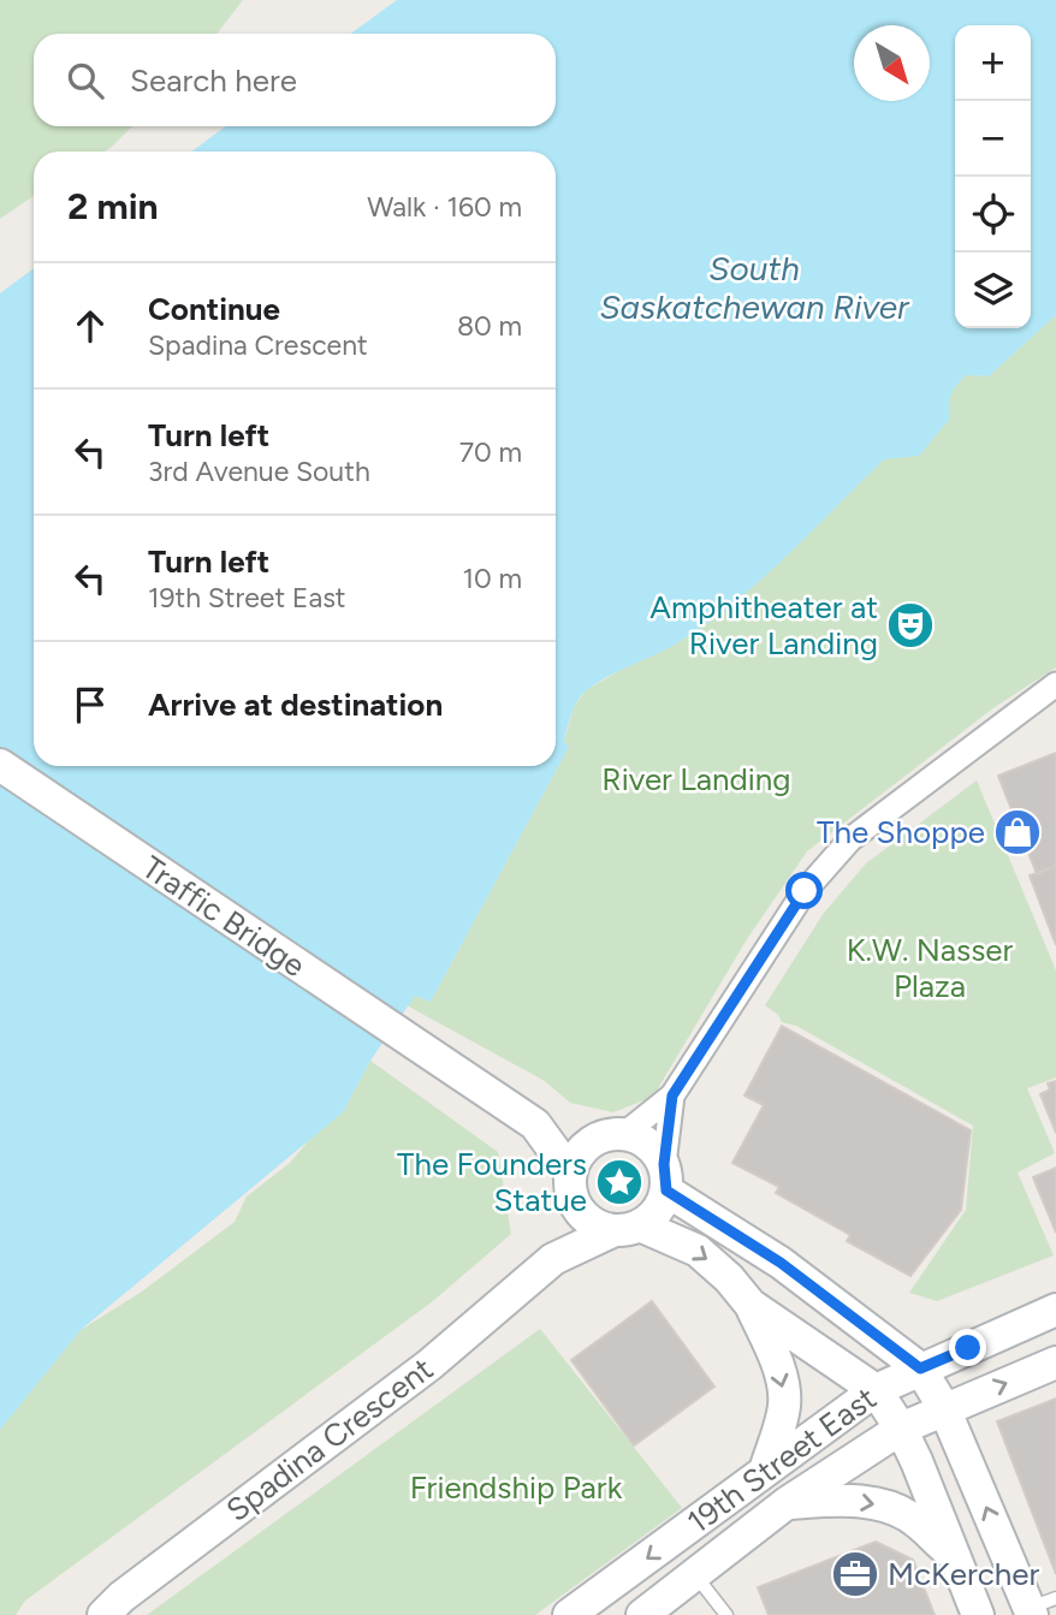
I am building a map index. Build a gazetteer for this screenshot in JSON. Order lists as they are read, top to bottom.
{
  "streets": {
    "street": ["Traffic Bridge", "Spadina Crescent", "19th Street East"]
  },
  "water": ["South Saskatchewan River"],
  "parks": ["River Landing", "K.W. Nasser Plaza", "Friendship Park"],
  "places": {
    "theatre": ["Amphitheater at River Landing"],
    "shop": ["The Shoppe"],
    "place": ["The Founders Statue"],
    "office": ["McKercher"]
  },
  "north": "bottom right",
  "page": {
    "map_buttons": ["+", "−"],
    "search": "Search here",
    "heading": ["2 min", "Walk · 160 m"],
    "list": [
      ["Continue", "Spadina Crescent", "80 m"],
      ["Turn left", "3rd Avenue South", "70 m"],
      ["Turn left", "19th Street East", "10 m"],
      "Arrive at destination"
    ]
  }
}
